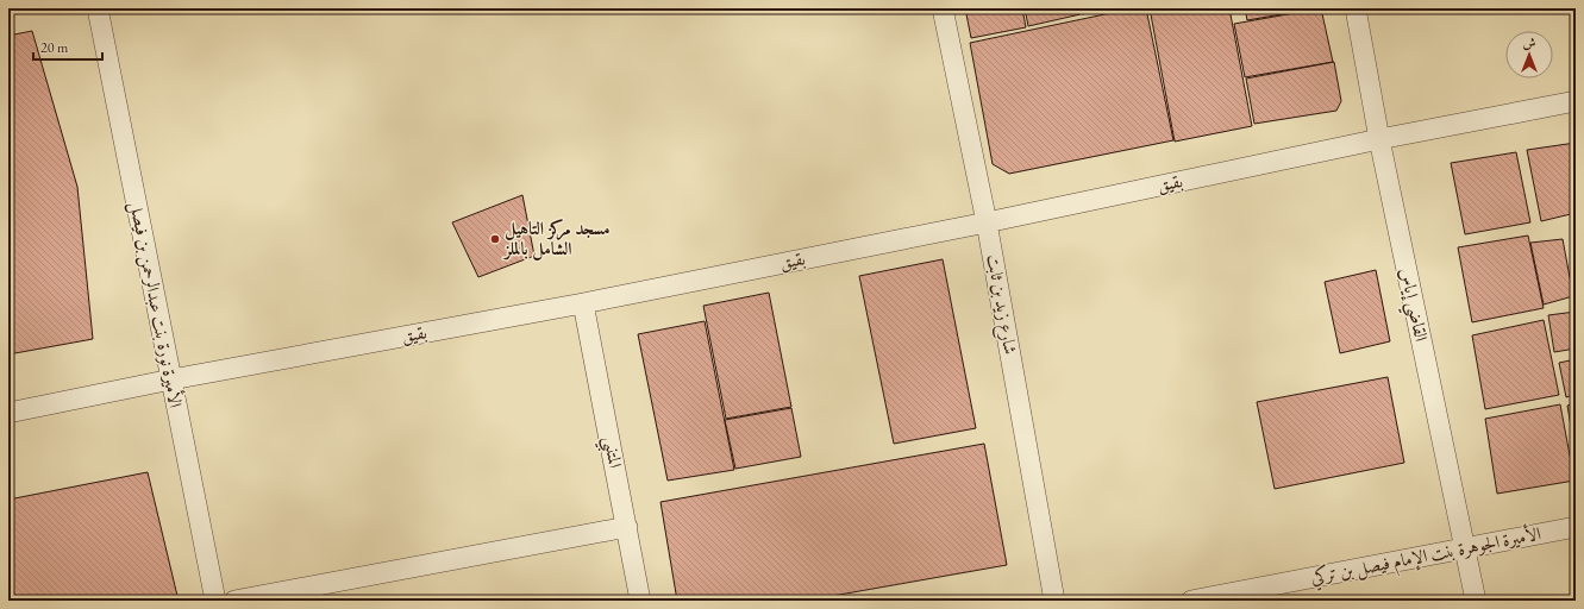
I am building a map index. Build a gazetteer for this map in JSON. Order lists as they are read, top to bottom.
{
  "streets": {
    "street": [
      "بقيق",
      "الأميرة نورة بنت عبدالرحمن بن فيصل",
      "شارع زيد بن ثابت",
      "القاضي إياس",
      "المتنبي",
      "الأميرة الجوهرة بنت الإمام فيصل بن تركي"
    ]
  },
  "crossings": [
    ["بقيق", "الأميرة نورة بنت عبدالرحمن بن فيصل"],
    ["بقيق", "شارع زيد بن ثابت"],
    ["بقيق", "القاضي إياس"],
    ["بقيق", "المتنبي"],
    ["القاضي إياس", "الأميرة الجوهرة بنت الإمام فيصل بن تركي"]
  ],
  "places": ["مسجد مركز التاهيل الشامل بالملز"],
  "scale_bar": "20 m",
  "north": "top"
}
